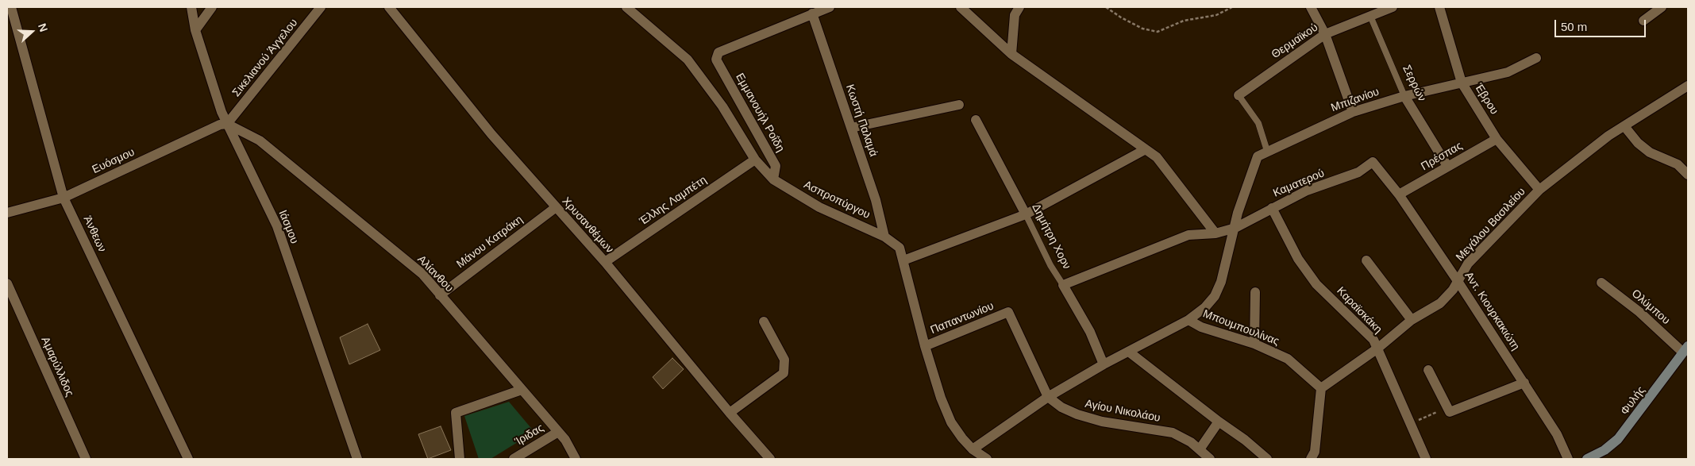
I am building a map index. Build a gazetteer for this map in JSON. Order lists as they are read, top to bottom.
{
  "streets": {
    "main road": ["Φυλής"],
    "street": [
      "Θερμαϊκού",
      "Σικελιανού Άγγελου",
      "Σερρών",
      "Έβρου",
      "Μπιζανίου",
      "Εμμανουήλ Ροΐδη",
      "Κωστή Παλαμά",
      "Πρέσπας",
      "Ευόσμου",
      "Καματερού",
      "Ασπροπύργου",
      "Έλλης Λαμπέτη",
      "Μεγάλου Βασιλείου",
      "Χρυσανθέμων",
      "Ιάσμου",
      "Άνθεων",
      "Δημήτρη Χορν",
      "Μάνου Κατράκη",
      "Αλίανθου",
      "Ολύμπου",
      "Καραϊσκάκη",
      "Αντ. Κιουρκακιώτη",
      "Παπαντωνίου",
      "Μπουμπουλίνας",
      "Αμαρύλλιδος",
      "Αγίου Νικολάου",
      "Ίριδας"
    ]
  },
  "crossings": [
    ["Θερμαϊκού", "Σερρών"],
    ["Σικελιανού Άγγελου", "Ευόσμου"],
    ["Σικελιανού Άγγελου", "Ιάσμου"],
    ["Σικελιανού Άγγελου", "Αλίανθου"],
    ["Σερρών", "Μπιζανίου"],
    ["Σερρών", "Πρέσπας"],
    ["Έβρου", "Μπιζανίου"],
    ["Έβρου", "Πρέσπας"],
    ["Έβρου", "Μεγάλου Βασιλείου"],
    ["Μπιζανίου", "Καματερού"],
    ["Μπιζανίου", "Ασπροπύργου"],
    ["Μπιζανίου", "Δημήτρη Χορν"],
    ["Μπιζανίου", "Μπουμπουλίνας"],
    ["Μπιζανίου", "Αγίου Νικολάου"],
    ["Εμμανουήλ Ροΐδη", "Κωστή Παλαμά"],
    ["Εμμανουήλ Ροΐδη", "Ασπροπύργου"],
    ["Κωστή Παλαμά", "Ασπροπύργου"],
    ["Πρέσπας", "Αντ. Κιουρκακιώτη"],
    ["Ευόσμου", "Ιάσμου"],
    ["Ευόσμου", "Άνθεων"],
    ["Ευόσμου", "Αλίανθου"],
    ["Καματερού", "Δημήτρη Χορν"],
    ["Καματερού", "Καραϊσκάκη"],
    ["Καματερού", "Αντ. Κιουρκακιώτη"],
    ["Ασπροπύργου", "Έλλης Λαμπέτη"],
    ["Ασπροπύργου", "Παπαντωνίου"],
    ["Έλλης Λαμπέτη", "Χρυσανθέμων"],
    ["Μεγάλου Βασιλείου", "Καραϊσκάκη"],
    ["Μεγάλου Βασιλείου", "Αντ. Κιουρκακιώτη"],
    ["Μεγάλου Βασιλείου", "Μπουμπουλίνας"],
    ["Χρυσανθέμων", "Μάνου Κατράκη"],
    ["Ιάσμου", "Αλίανθου"],
    ["Μάνου Κατράκη", "Αλίανθου"],
    ["Αλίανθου", "Ίριδας"],
    ["Ολύμπου", "Φυλής"],
    ["Παπαντωνίου", "Αγίου Νικολάου"]
  ],
  "scale_bar": "50 m",
  "north": "right"
}
